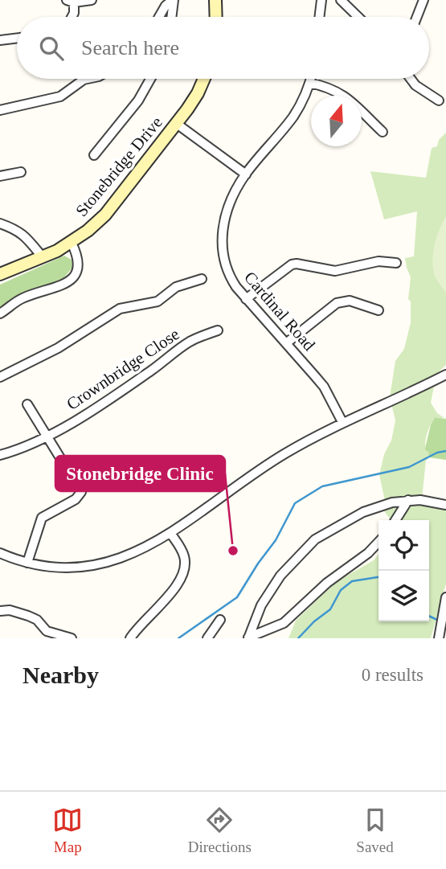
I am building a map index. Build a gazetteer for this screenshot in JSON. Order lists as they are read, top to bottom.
{
  "streets": {
    "street": ["Stonebridge Drive", "Cardinal Road", "Crownbridge Close"]
  },
  "places": ["Stonebridge Clinic"],
  "north": "top",
  "page": {
    "search": "Search here",
    "heading": ["Nearby", "0 results"],
    "nav": ["Map", "Directions", "Saved"]
  }
}
